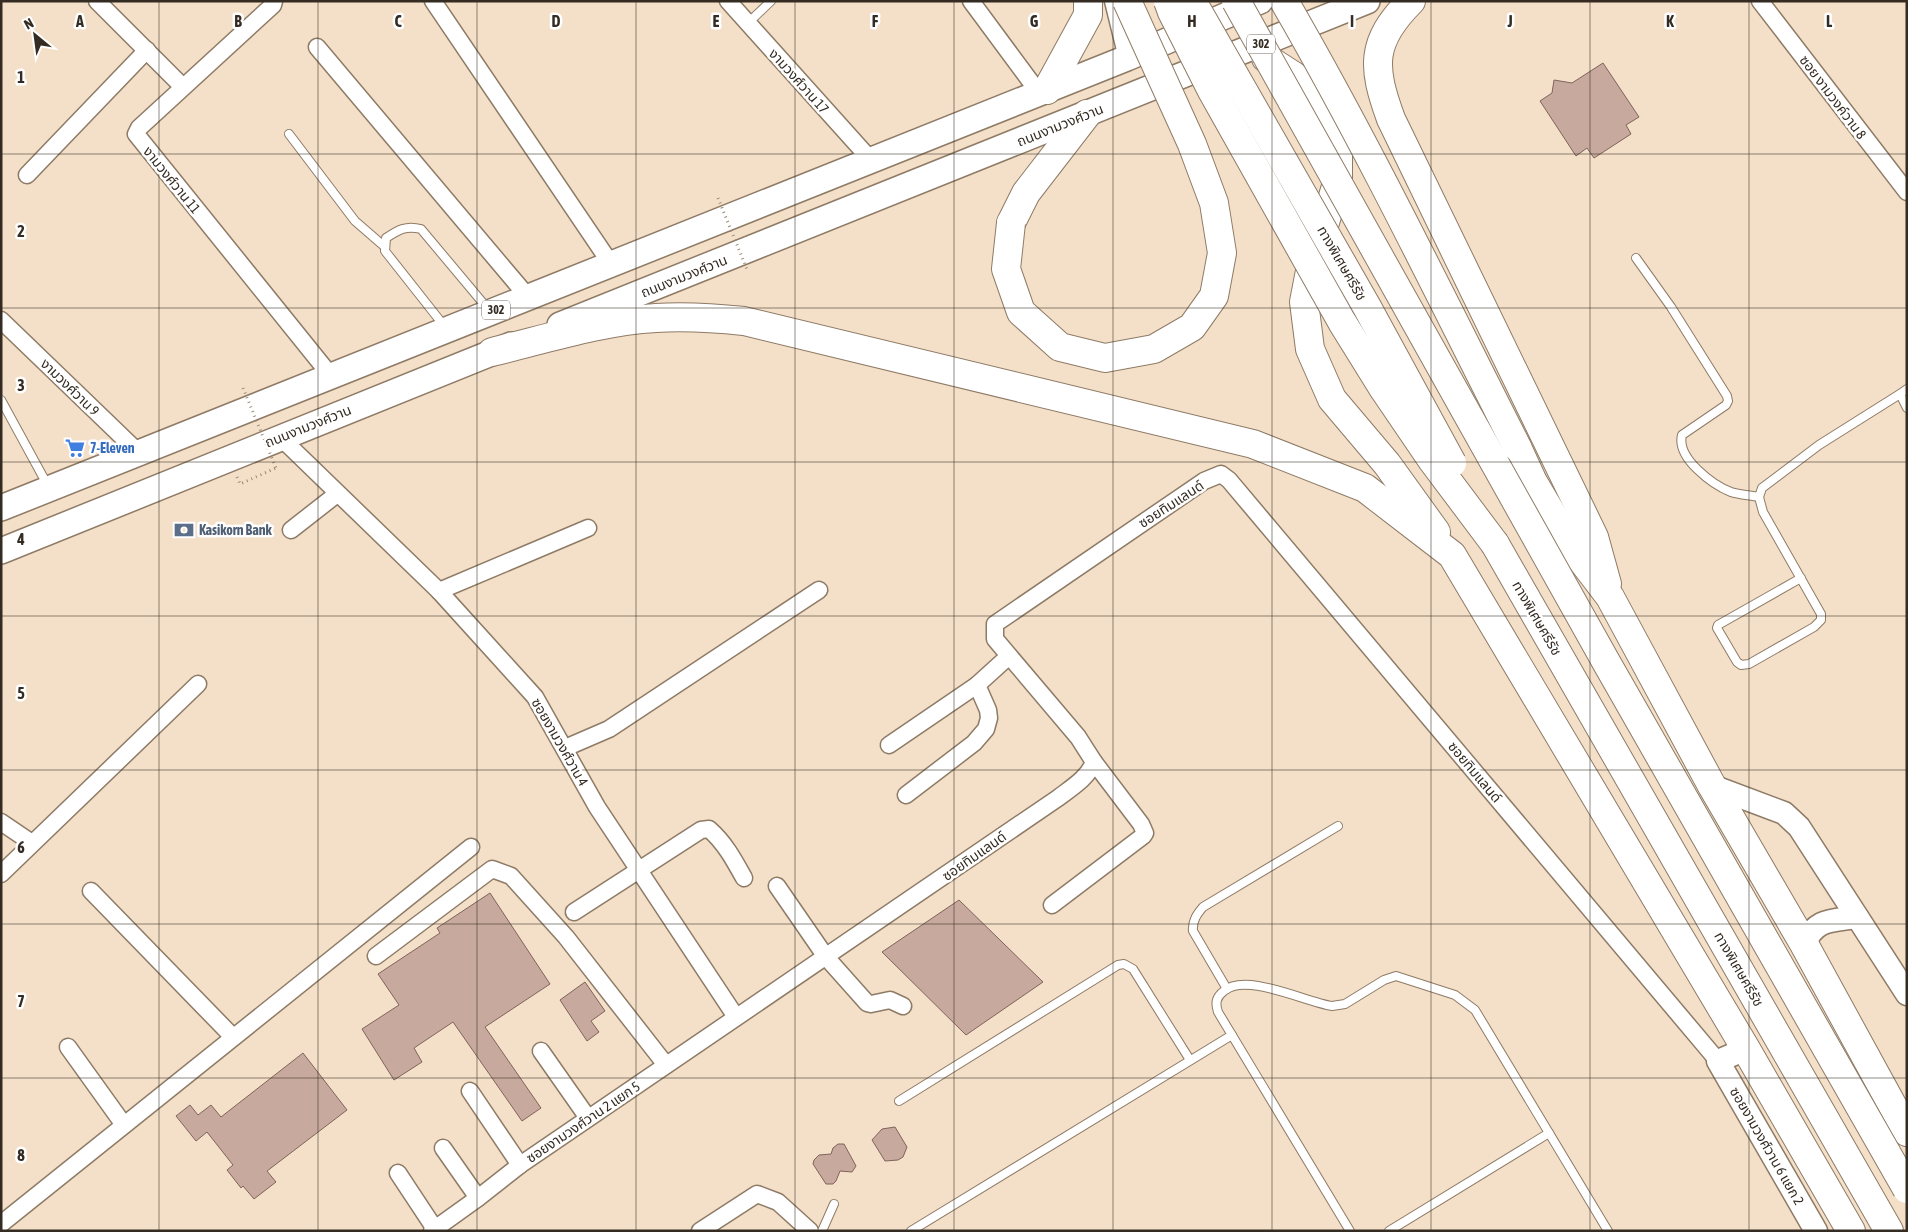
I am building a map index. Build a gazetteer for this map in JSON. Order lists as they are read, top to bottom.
{
  "streets": {
    "highway": ["ทางพิเศษศรีรัช"],
    "main road": ["302", "ถนนงามวงศ์วาน"],
    "street": [
      "งามวงศ์วาน 17",
      "ซอย งามวงค์วาน 8",
      "งามวงศ์วาน 11",
      "งามวงศ์วาน 9",
      "ซอยทิมแลนด์",
      "ซอยงามวงศ์วาน 4",
      "ซอยงามวงศ์วาน 2 แยก 5",
      "ซอยงามวงศ์วาน 6 แยก 2"
    ]
  },
  "crossings": [
    ["302", "งามวงศ์วาน 17"],
    ["302", "งามวงศ์วาน 11"],
    ["302", "งามวงศ์วาน 9"],
    ["ถนนงามวงศ์วาน", "ซอยงามวงศ์วาน 4"],
    ["ซอยทิมแลนด์", "ซอยงามวงศ์วาน 4"],
    ["ซอยทิมแลนด์", "ซอยงามวงศ์วาน 2 แยก 5"],
    ["ซอยทิมแลนด์", "ซอยงามวงศ์วาน 6 แยก 2"],
    ["ซอยงามวงศ์วาน 4", "ซอยงามวงศ์วาน 2 แยก 5"]
  ],
  "places": {
    "supermarket": ["7-Eleven"],
    "bank": ["Kasikorn Bank"]
  },
  "north": "top left",
  "grid": {
    "columns": [
      "A",
      "B",
      "C",
      "D",
      "E",
      "F",
      "G",
      "H",
      "I",
      "J",
      "K",
      "L"
    ],
    "rows": [
      "1",
      "2",
      "3",
      "4",
      "5",
      "6",
      "7",
      "8"
    ]
  }
}
